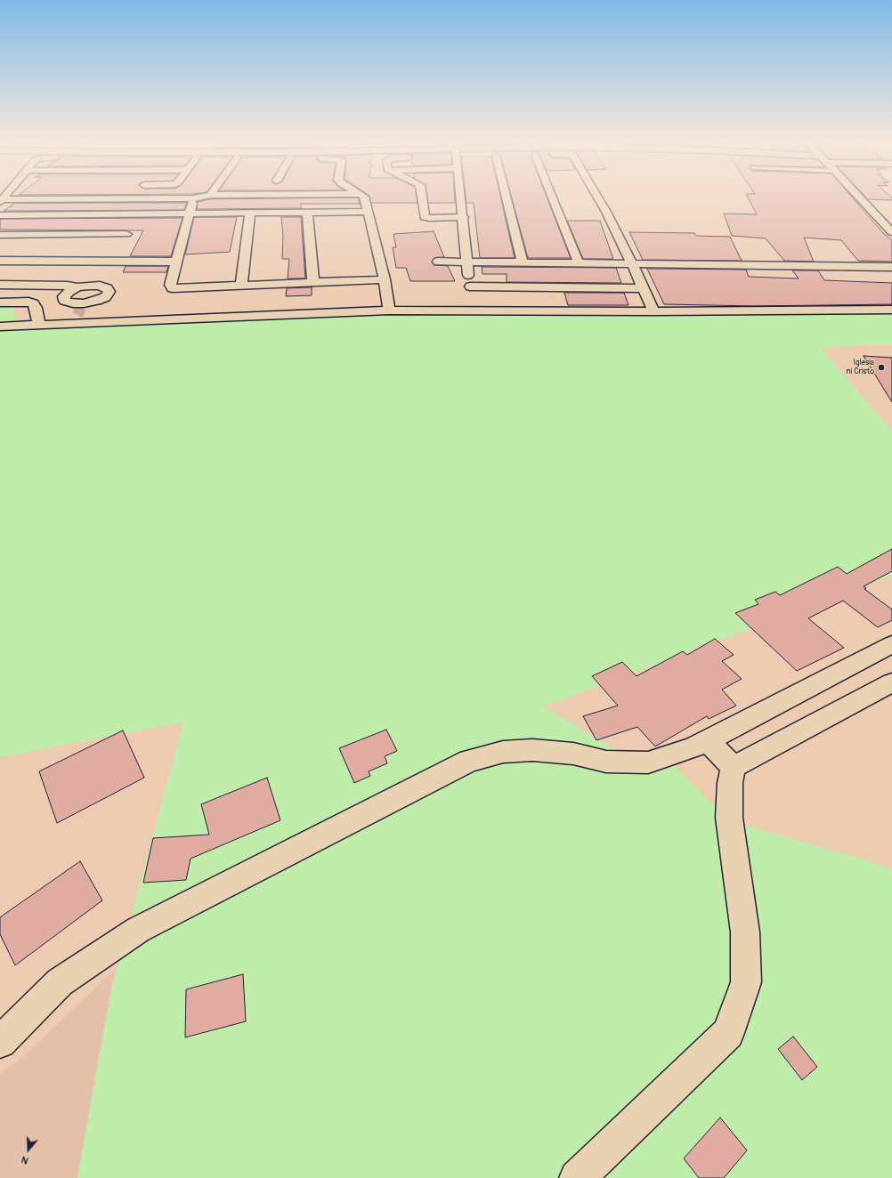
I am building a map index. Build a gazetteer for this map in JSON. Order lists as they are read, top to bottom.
{
  "places": ["Iglesia ni Cristo"],
  "north": "bottom"
}
